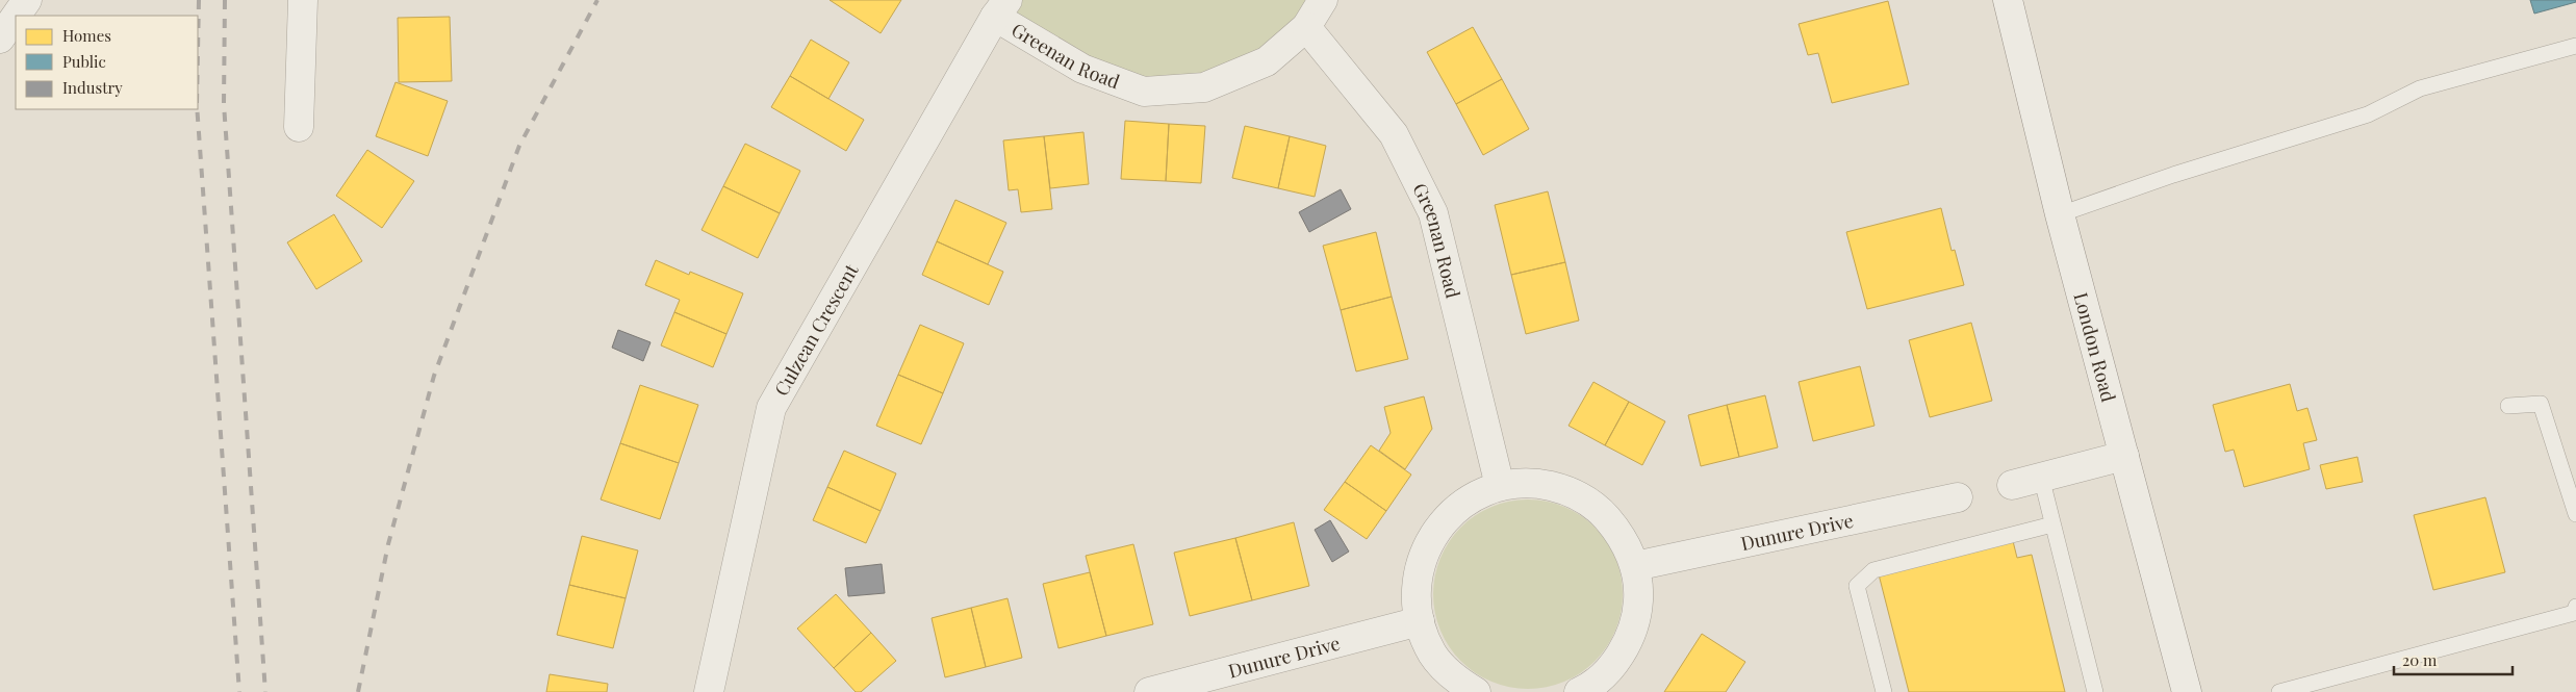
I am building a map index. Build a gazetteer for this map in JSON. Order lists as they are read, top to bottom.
{
  "streets": {
    "street": [
      "Greenan Road",
      "Culzean Crescent",
      "London Road",
      "Dunure Drive"
    ]
  },
  "crossings": [
    ["Greenan Road", "Culzean Crescent"]
  ],
  "legend": ["Homes", "Public", "Industry"],
  "scale_bar": "20 m"
}
